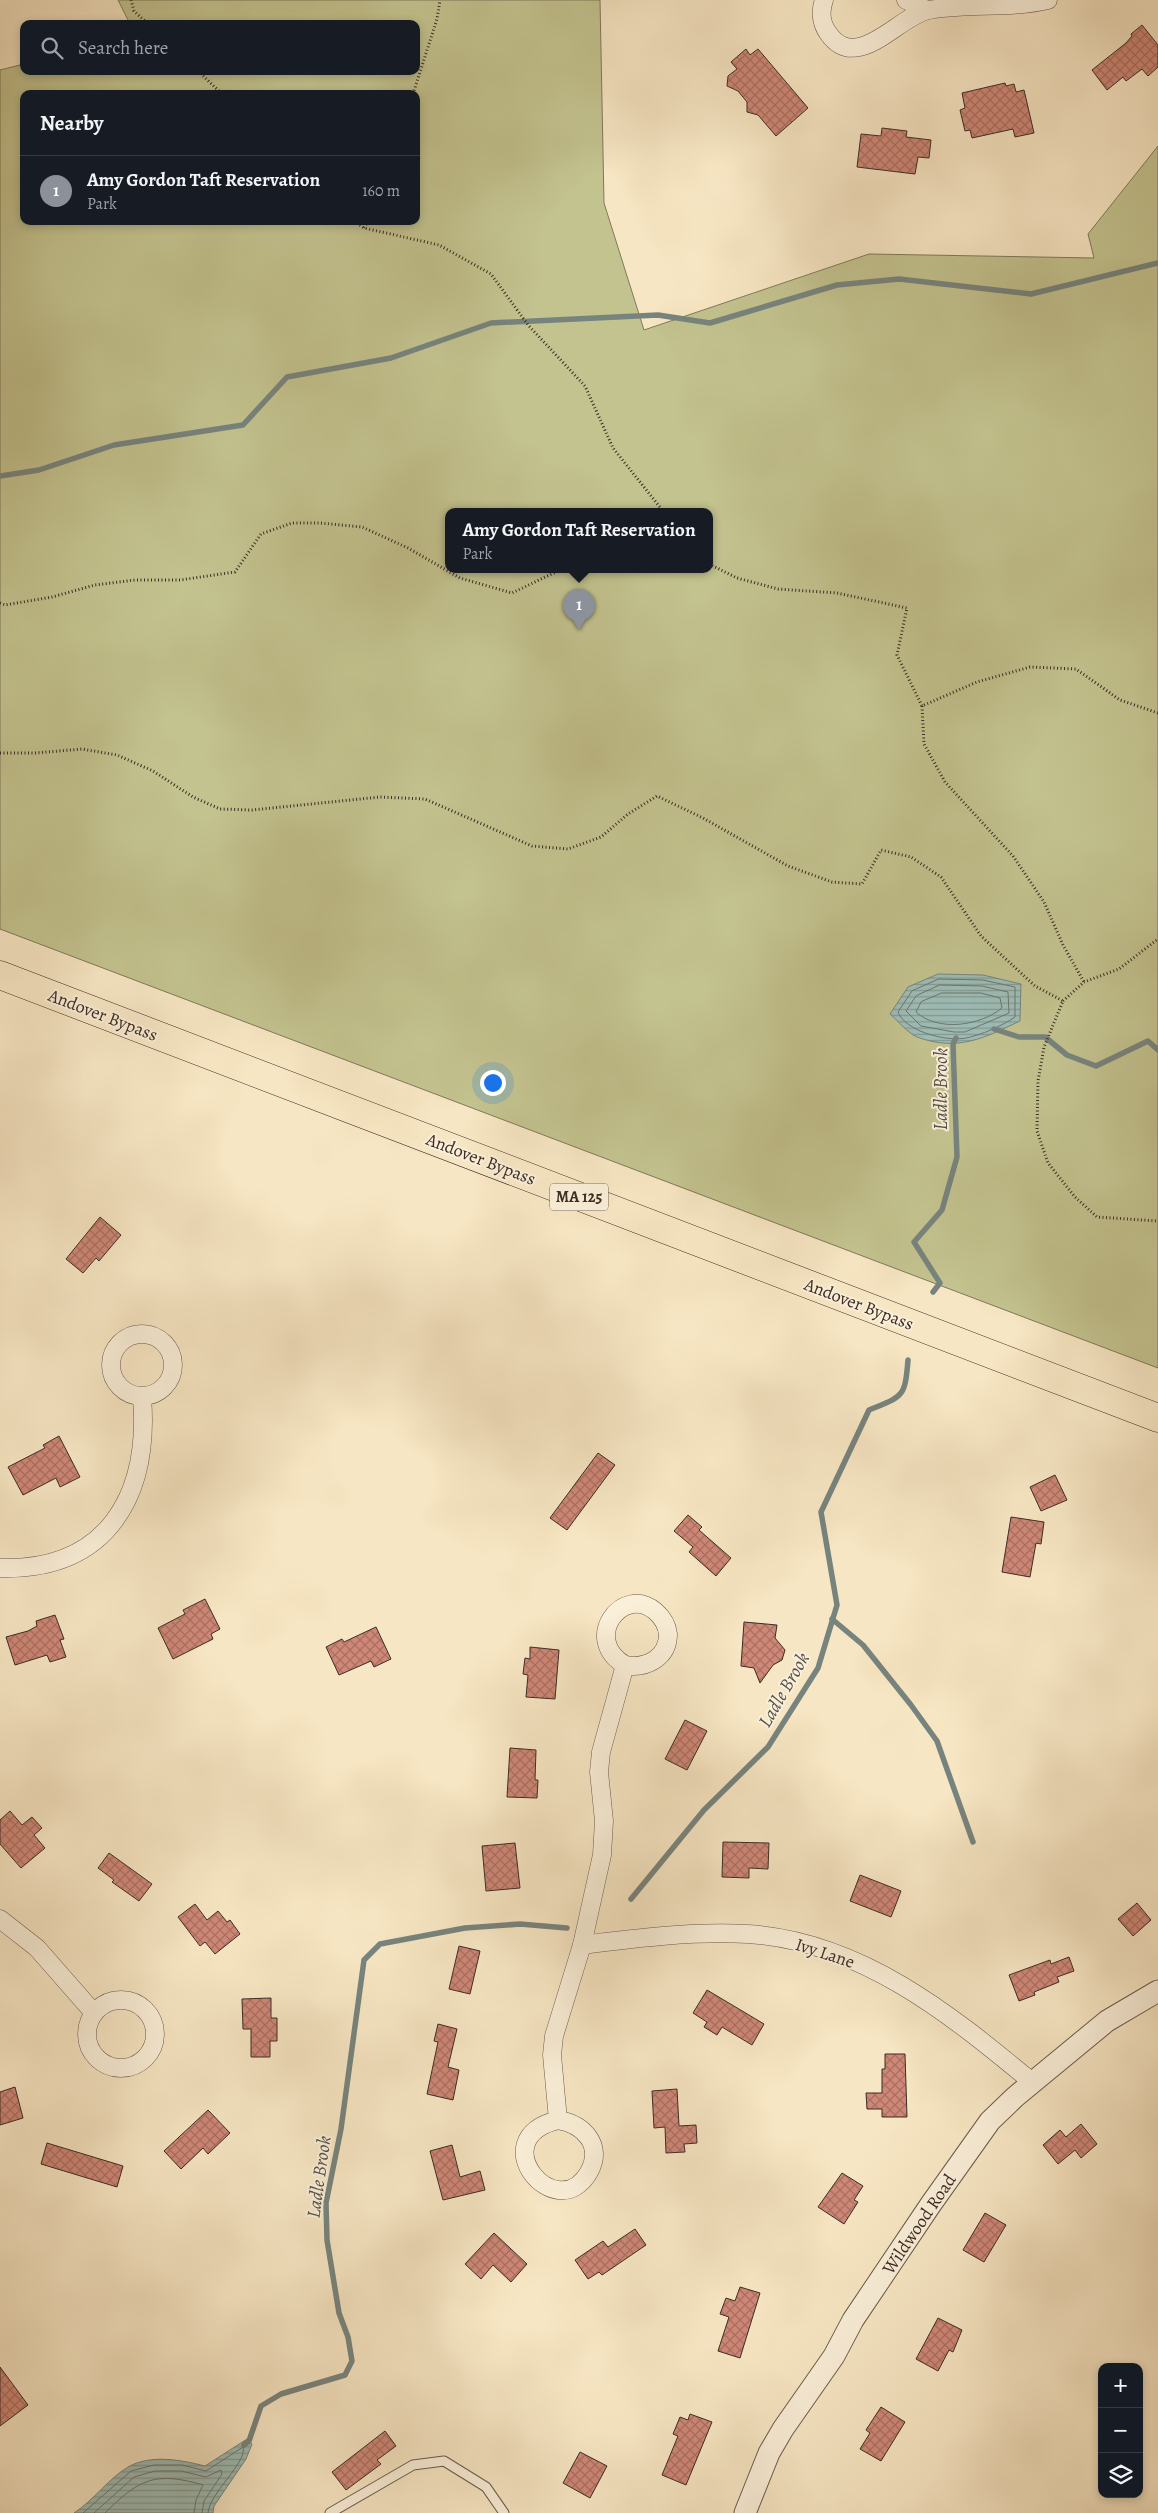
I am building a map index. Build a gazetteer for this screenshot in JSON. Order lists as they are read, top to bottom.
{
  "streets": {
    "main road": ["Andover Bypass", "MA 125"],
    "street": ["Ivy Lane", "Wildwood Road"]
  },
  "crossings": [
    ["Ivy Lane", "Wildwood Road"]
  ],
  "water": ["Ladle Brook"],
  "page": {
    "search": "Search here",
    "heading": "Nearby",
    "list": [
      {
        "mark": "1",
        "name": "Amy Gordon Taft Reservation",
        "note": "Park",
        "value": "160 m"
      }
    ],
    "popup": ["Amy Gordon Taft Reservation", "Park"],
    "pins": "1",
    "map_buttons": ["+", "−"]
  }
}
